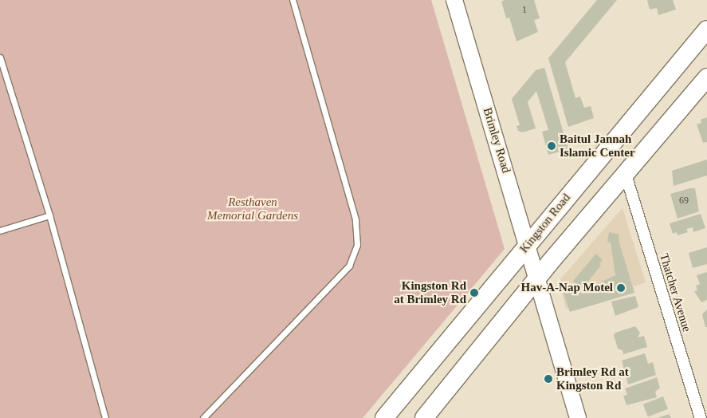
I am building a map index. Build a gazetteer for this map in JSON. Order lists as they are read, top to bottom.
{
  "streets": {
    "main road": ["Brimley Road", "Kingston Road"],
    "street": ["Thatcher Avenue"]
  },
  "crossings": [
    ["Brimley Road", "Kingston Road"]
  ],
  "parks": ["Resthaven Memorial Gardens"],
  "places": [
    "Baitul Jannah Islamic Center",
    "Hav-A-Nap Motel",
    "Kingston Rd at Brimley Rd",
    "Brimley Rd at Kingston Rd"
  ],
  "house_numbers": ["1", "69"]
}
